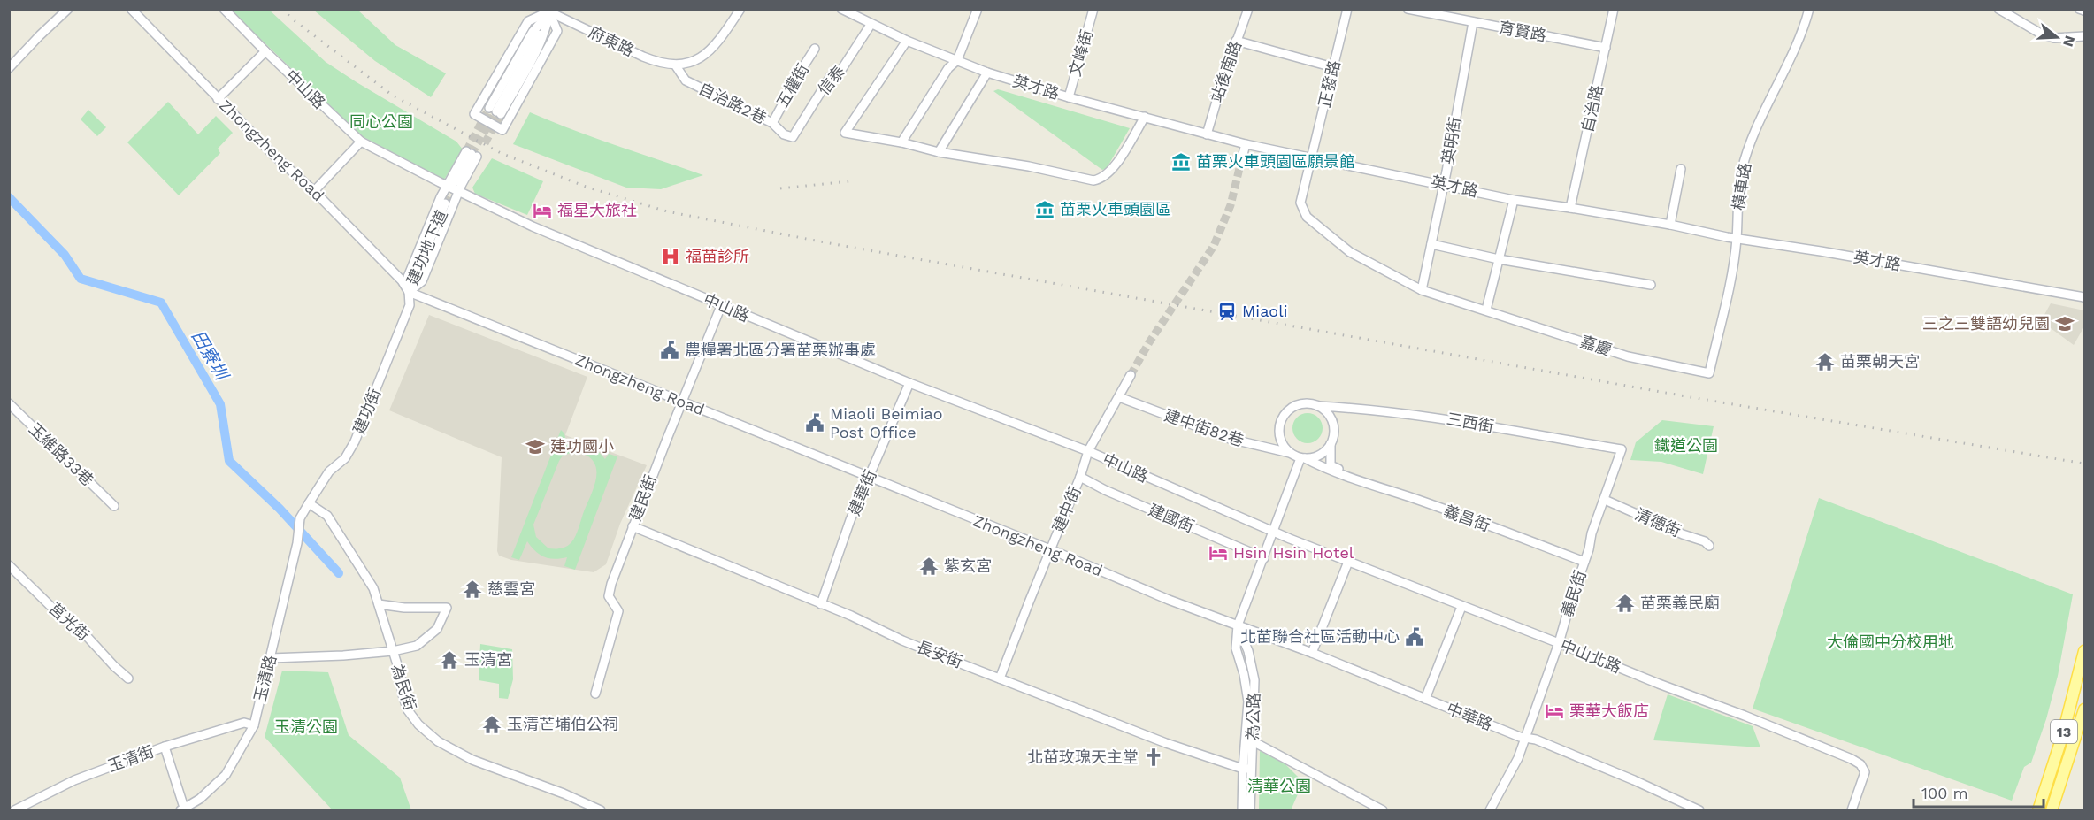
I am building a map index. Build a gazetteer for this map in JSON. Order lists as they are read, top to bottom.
{
  "streets": {
    "main road": ["13"],
    "street": [
      "育賢路",
      "府東路",
      "文峰街",
      "站後南路",
      "信泰",
      "正發路",
      "五權街",
      "英才路",
      "中山路",
      "自治路2巷",
      "自治路",
      "英明街",
      "Zhongzheng Road",
      "橫車路",
      "建功地下道",
      "嘉慶",
      "建功街",
      "三西街",
      "建中街82巷",
      "玉維路33巷",
      "建華街",
      "建民街",
      "建中街",
      "建國街",
      "義昌街",
      "清德街",
      "義民街",
      "莒光街",
      "長安街",
      "中山北路",
      "玉清路",
      "為民街",
      "為公路",
      "中華路",
      "玉清街"
    ]
  },
  "crossings": [
    ["育賢路", "自治路"],
    ["育賢路", "英明街"],
    ["府東路", "自治路2巷"],
    ["文峰街", "英才路"],
    ["站後南路", "英才路"],
    ["信泰", "英才路"],
    ["信泰", "自治路2巷"],
    ["正發路", "英才路"],
    ["正發路", "英明街"],
    ["正發路", "嘉慶"],
    ["五權街", "自治路2巷"],
    ["英才路", "自治路"],
    ["英才路", "英明街"],
    ["英才路", "橫車路"],
    ["中山路", "建華街"],
    ["中山路", "建民街"],
    ["中山路", "建中街"],
    ["中山路", "中山北路"],
    ["英明街", "嘉慶"],
    ["Zhongzheng Road", "建功地下道"],
    ["Zhongzheng Road", "建功街"],
    ["Zhongzheng Road", "建華街"],
    ["Zhongzheng Road", "建民街"],
    ["Zhongzheng Road", "建中街"],
    ["Zhongzheng Road", "為公路"],
    ["Zhongzheng Road", "中華路"],
    ["橫車路", "嘉慶"],
    ["建功地下道", "建功街"],
    ["建功街", "玉清路"],
    ["建功街", "為民街"],
    ["三西街", "建中街82巷"],
    ["三西街", "義昌街"],
    ["三西街", "義民街"],
    ["建中街82巷", "建中街"],
    ["建中街82巷", "義昌街"],
    ["建華街", "長安街"],
    ["建民街", "長安街"],
    ["建中街", "建國街"],
    ["建中街", "長安街"],
    ["義昌街", "義民街"],
    ["清德街", "義民街"],
    ["義民街", "中山北路"],
    ["義民街", "中華路"],
    ["長安街", "為公路"],
    ["玉清路", "玉清街"],
    ["為公路", "中華路"]
  ],
  "water": ["田寮圳"],
  "parks": [
    "同心公園",
    "鐵道公園",
    "大倫國中分校用地",
    "玉清公園",
    "清華公園"
  ],
  "places": {
    "museum": ["苗栗火車頭園區願景館", "苗栗火車頭園區"],
    "hotel": ["福星大旅社", "Hsin Hsin Hotel", "栗華大飯店"],
    "hospital": ["福苗診所"],
    "station": ["Miaoli"],
    "school or university": ["三之三雙語幼兒園", "建功國小"],
    "public building": ["農糧署北區分署苗栗辦事處", "Miaoli Beimiao Post Office", "北苗聯合社區活動中心"],
    "temple": [
      "苗栗朝天宮",
      "紫玄宮",
      "慈雲宮",
      "苗栗義民廟",
      "玉清宮",
      "玉清芒埔伯公祠"
    ],
    "church": ["北苗玫瑰天主堂"]
  },
  "scale_bar": "100 m",
  "north": "right"
}
